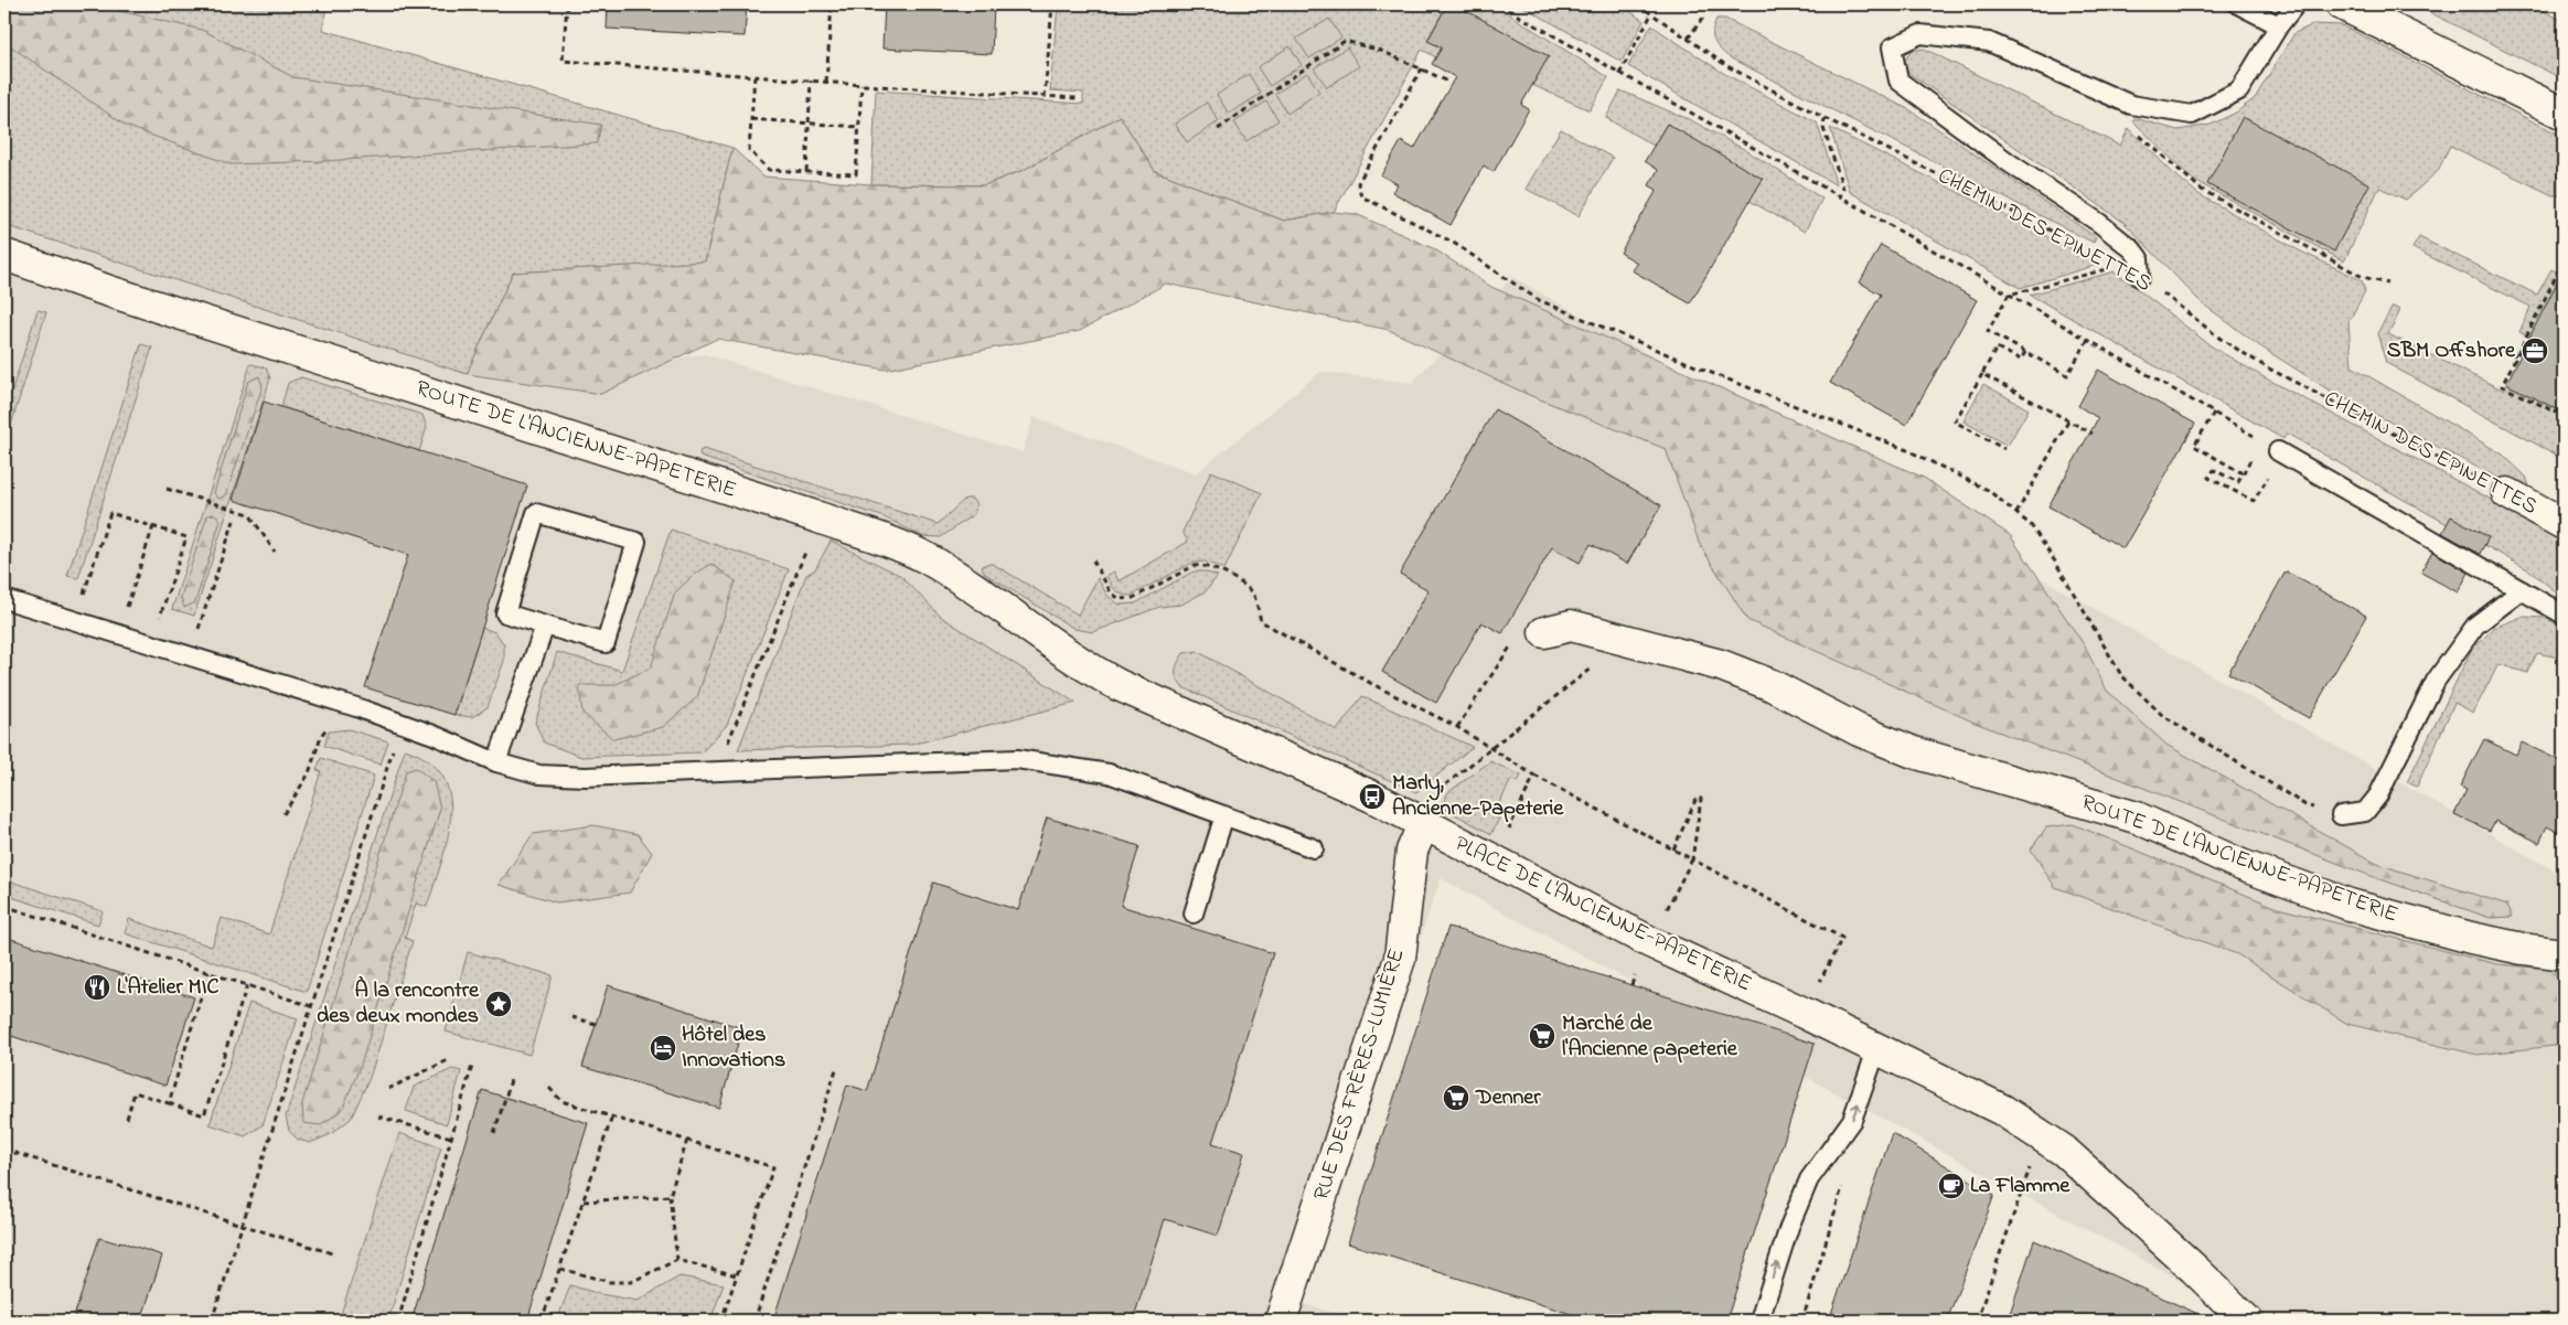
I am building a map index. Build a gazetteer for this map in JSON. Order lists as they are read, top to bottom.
{
  "streets": {
    "street": [
      "CHEMIN DES EPINETTES",
      "ROUTE DE L'ANCIENNE-PAPETERIE",
      "PLACE DE L'ANCIENNE-PAPETERIE",
      "RUE DES FRÈRES-LUMIÈRE"
    ]
  },
  "crossings": [
    ["ROUTE DE L'ANCIENNE-PAPETERIE", "PLACE DE L'ANCIENNE-PAPETERIE"],
    ["PLACE DE L'ANCIENNE-PAPETERIE", "RUE DES FRÈRES-LUMIÈRE"]
  ],
  "places": {
    "office": ["SBM Offshore"],
    "bus stop": ["Marly, Ancienne-Papeterie"],
    "restaurant": ["L'Atelier MIC"],
    "place": ["À la rencontre des deux mondes"],
    "supermarket": ["Marché de l'Ancienne papeterie", "Denner"],
    "hotel": ["Hôtel des Innovations"],
    "cafe": ["La Flamme"]
  }
}
